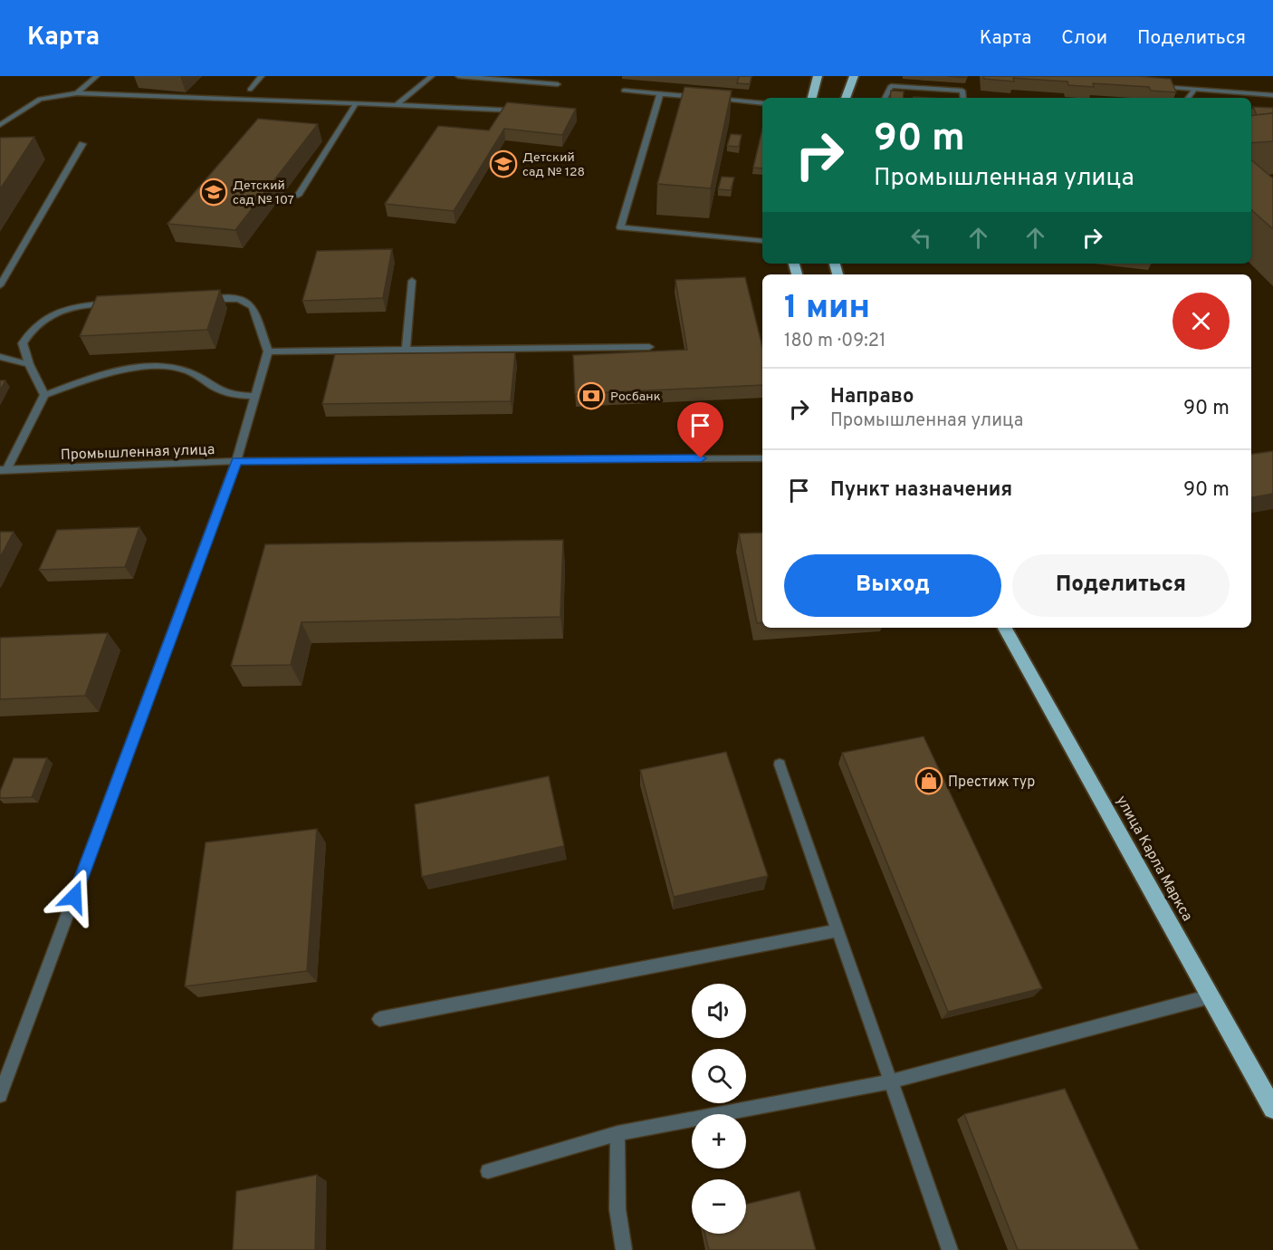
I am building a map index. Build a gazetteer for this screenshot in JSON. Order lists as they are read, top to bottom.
{
  "streets": {
    "highway": ["улица Карла Маркса"],
    "street": ["Промышленная улица"]
  },
  "places": {
    "school or university": ["Детский сад № 128", "Детский сад № 107"],
    "bank": ["Росбанк"],
    "shop": ["Престиж тур"]
  },
  "page": {
    "header": "Карта",
    "nav": ["Карта", "Слои", "Поделиться"],
    "turn": ["90 m", "Промышленная улица"],
    "heading": ["1 мин", "180 m · 09:21"],
    "list": [
      {
        "name": "Направо",
        "note": "Промышленная улица",
        "value": "90 m"
      },
      {
        "name": "Пункт назначения",
        "value": "90 m"
      }
    ],
    "buttons": ["Выход", "Поделиться"],
    "map_buttons": ["+", "−"]
  }
}
